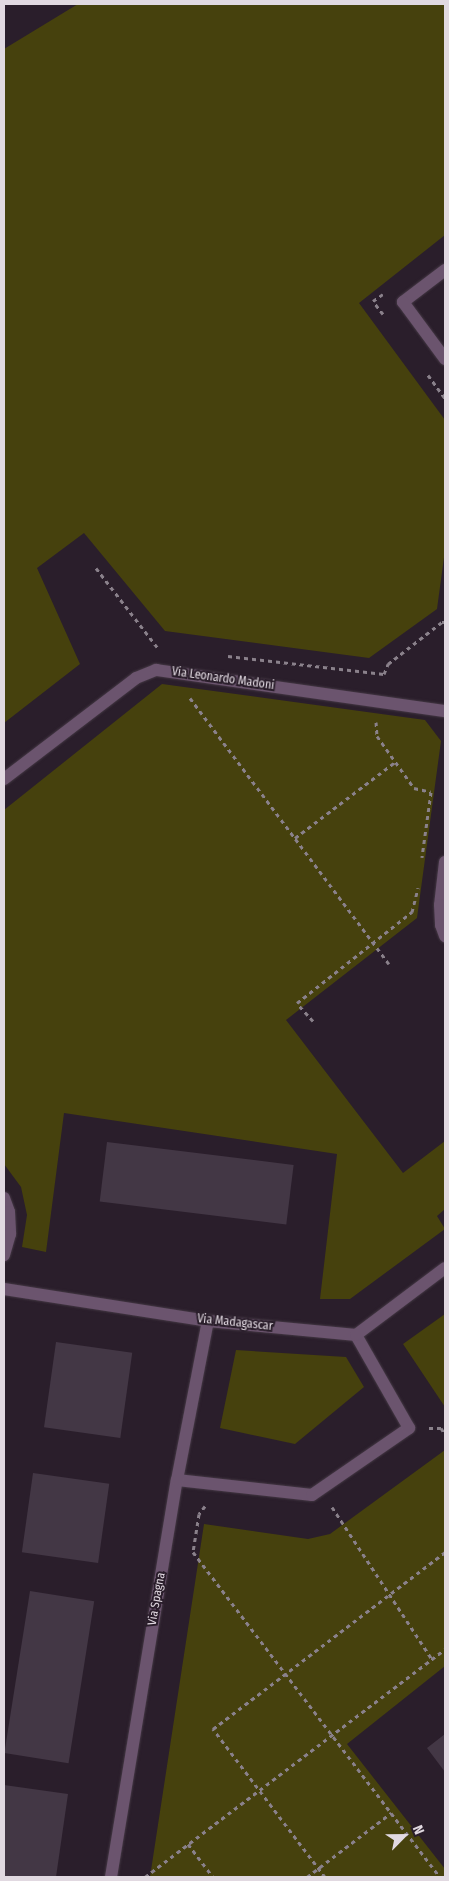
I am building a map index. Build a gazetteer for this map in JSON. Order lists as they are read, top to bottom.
{
  "streets": {
    "street": ["Via Leonardo Madoni", "Via Madagascar", "Via Spagna"]
  },
  "crossings": [
    ["Via Madagascar", "Via Spagna"]
  ],
  "north": "top right"
}
